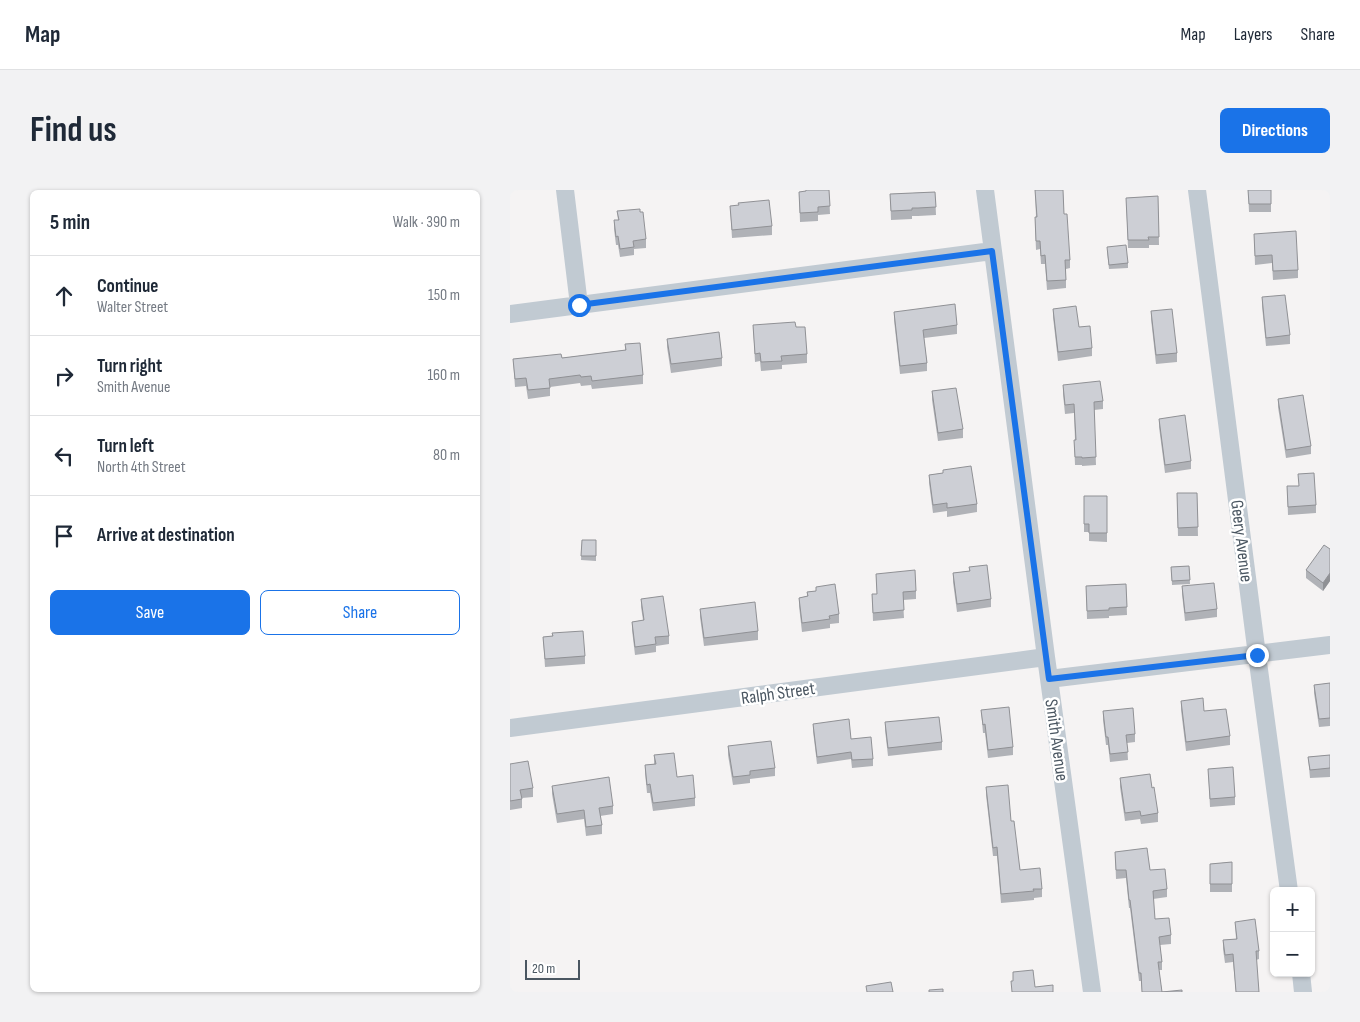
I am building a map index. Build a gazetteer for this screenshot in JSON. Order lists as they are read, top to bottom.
{
  "streets": {
    "street": ["Geery Avenue", "Ralph Street", "Smith Avenue"]
  },
  "crossings": [
    ["Ralph Street", "Smith Avenue"]
  ],
  "scale_bar": "20 m",
  "page": {
    "header": "Map",
    "nav": ["Map", "Layers", "Share"],
    "buttons": [
      "Directions",
      ["Save", "Share"]
    ],
    "title": "Find us",
    "heading": ["5 min", "Walk · 390 m"],
    "list": [
      ["Continue", "Walter Street", "150 m"],
      ["Turn right", "Smith Avenue", "160 m"],
      ["Turn left", "North 4th Street", "80 m"],
      "Arrive at destination"
    ],
    "map_buttons": ["+", "−"],
    "scale": "20 m"
  }
}
